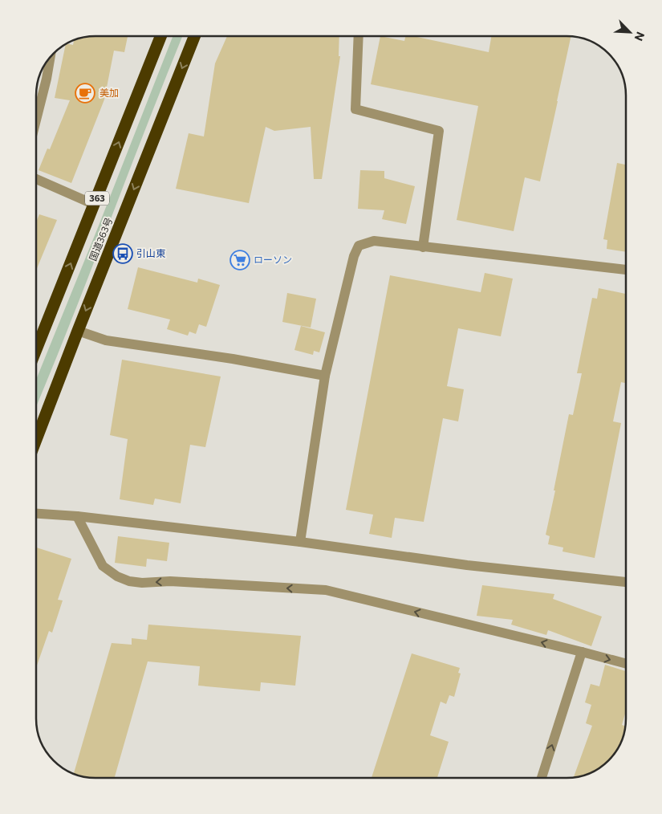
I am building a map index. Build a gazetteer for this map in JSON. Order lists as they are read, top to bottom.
{
  "streets": {
    "highway": ["363", "国道363号"]
  },
  "places": {
    "cafe": ["美加"],
    "bus stop": ["引山東"],
    "supermarket": ["ローソン"]
  },
  "north": "bottom right"
}
